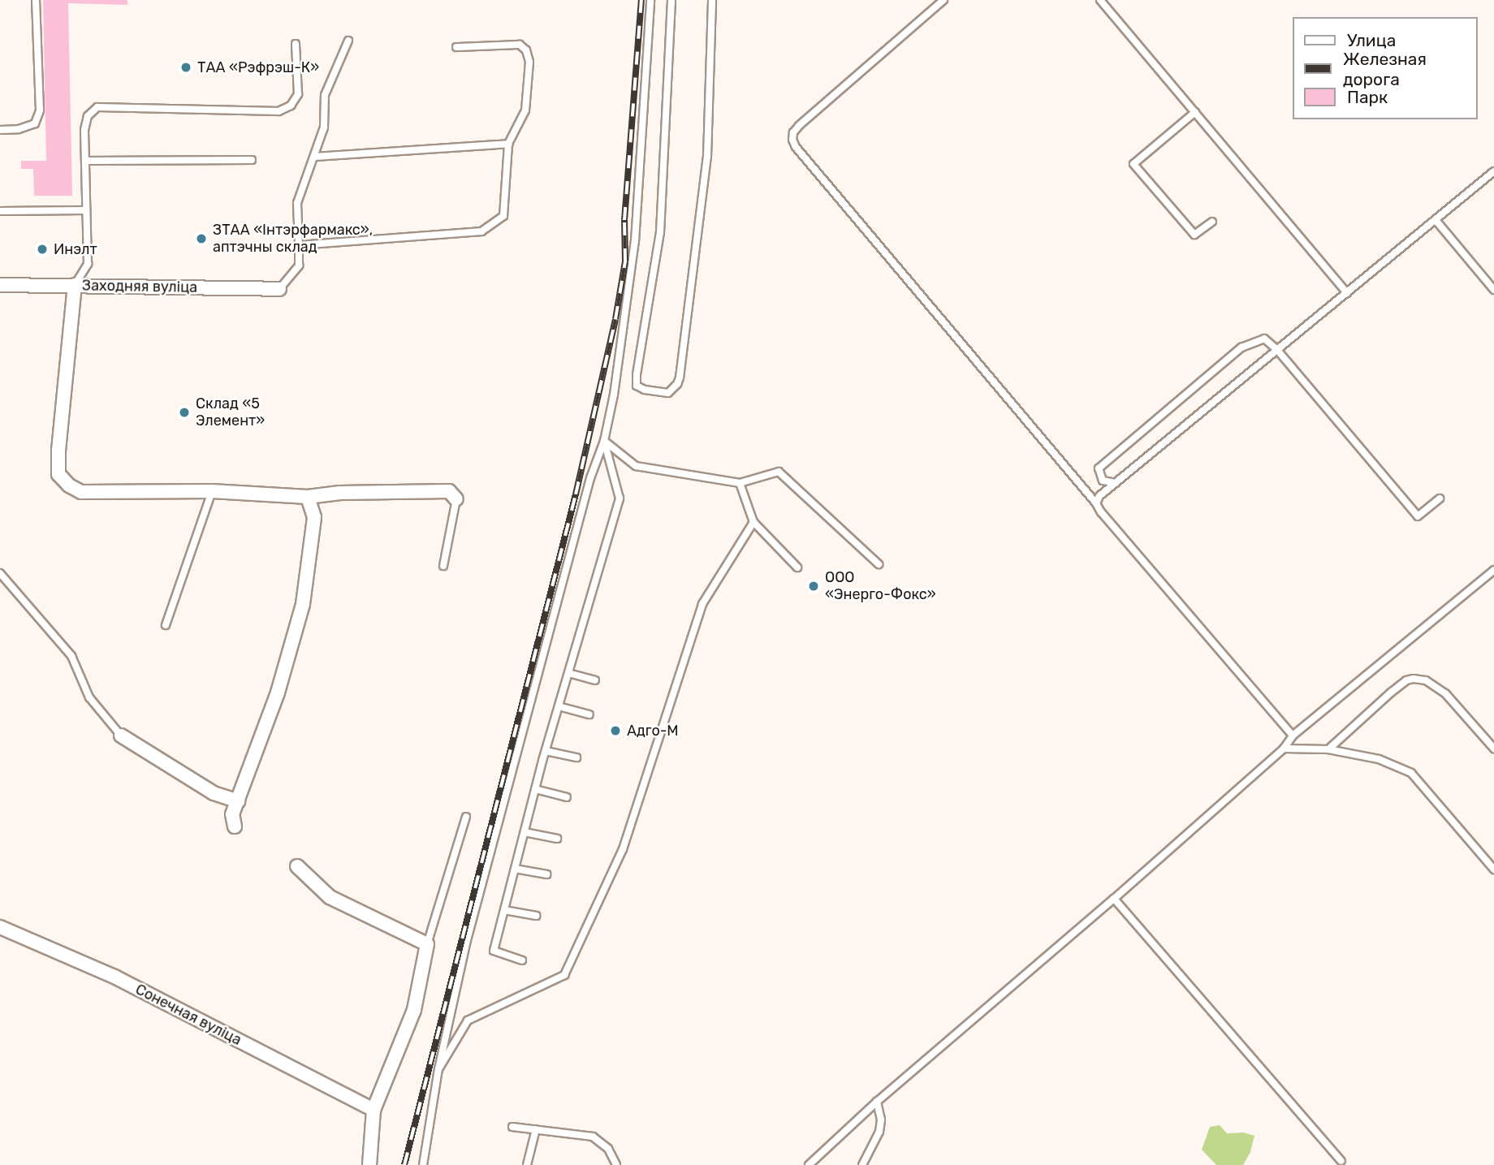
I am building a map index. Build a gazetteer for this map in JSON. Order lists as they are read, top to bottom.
{
  "streets": {
    "street": ["Заходняя вуліца", "Сонечная вуліца"]
  },
  "places": [
    "ТАА «Рэфрэш-К»",
    "ЗТАА «Інтэрфармакс», аптэчны склад",
    "Инэлт",
    "Склад «5 Элемент»",
    "ООО «Энерго-Фокс»",
    "Адго-М"
  ],
  "legend": ["Улица", "Железная дорога", "Парк"]
}
